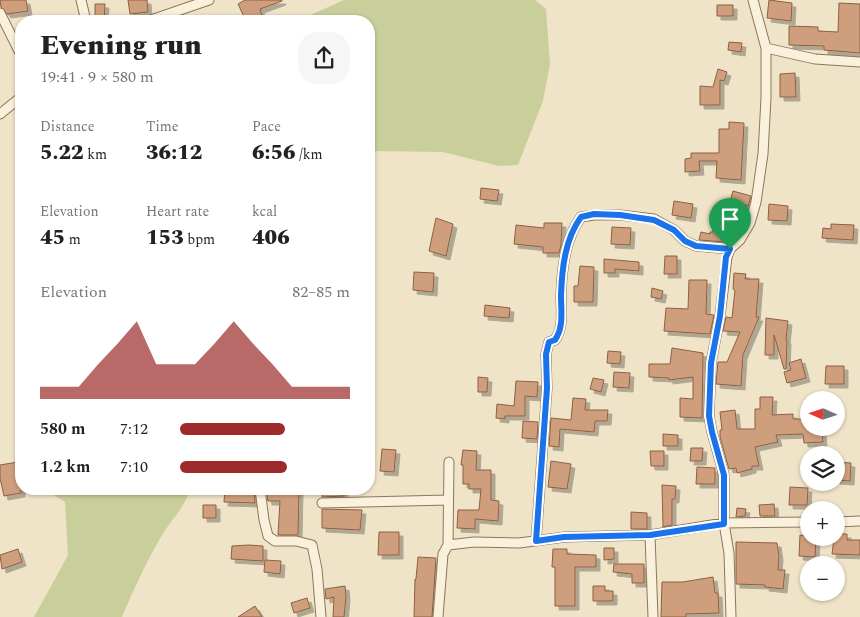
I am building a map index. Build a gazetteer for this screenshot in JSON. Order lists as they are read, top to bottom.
{
  "north": "left",
  "page": {
    "heading": ["Evening run", "19:41 · 9 × 580 m"],
    "stats": [
      ["Distance", "5.22 km"],
      ["Time", "36:12"],
      ["Pace", "6:56 /km"],
      ["Elevation", "45 m"],
      ["Heart rate", "153 bpm"],
      ["kcal", "406"]
    ],
    "chart": ["Elevation", "82–85 m"],
    "map_buttons": ["+", "−"],
    "list": [
      {
        "name": "580 m",
        "note": "7:12"
      },
      {
        "name": "1.2 km",
        "note": "7:10"
      }
    ]
  }
}
